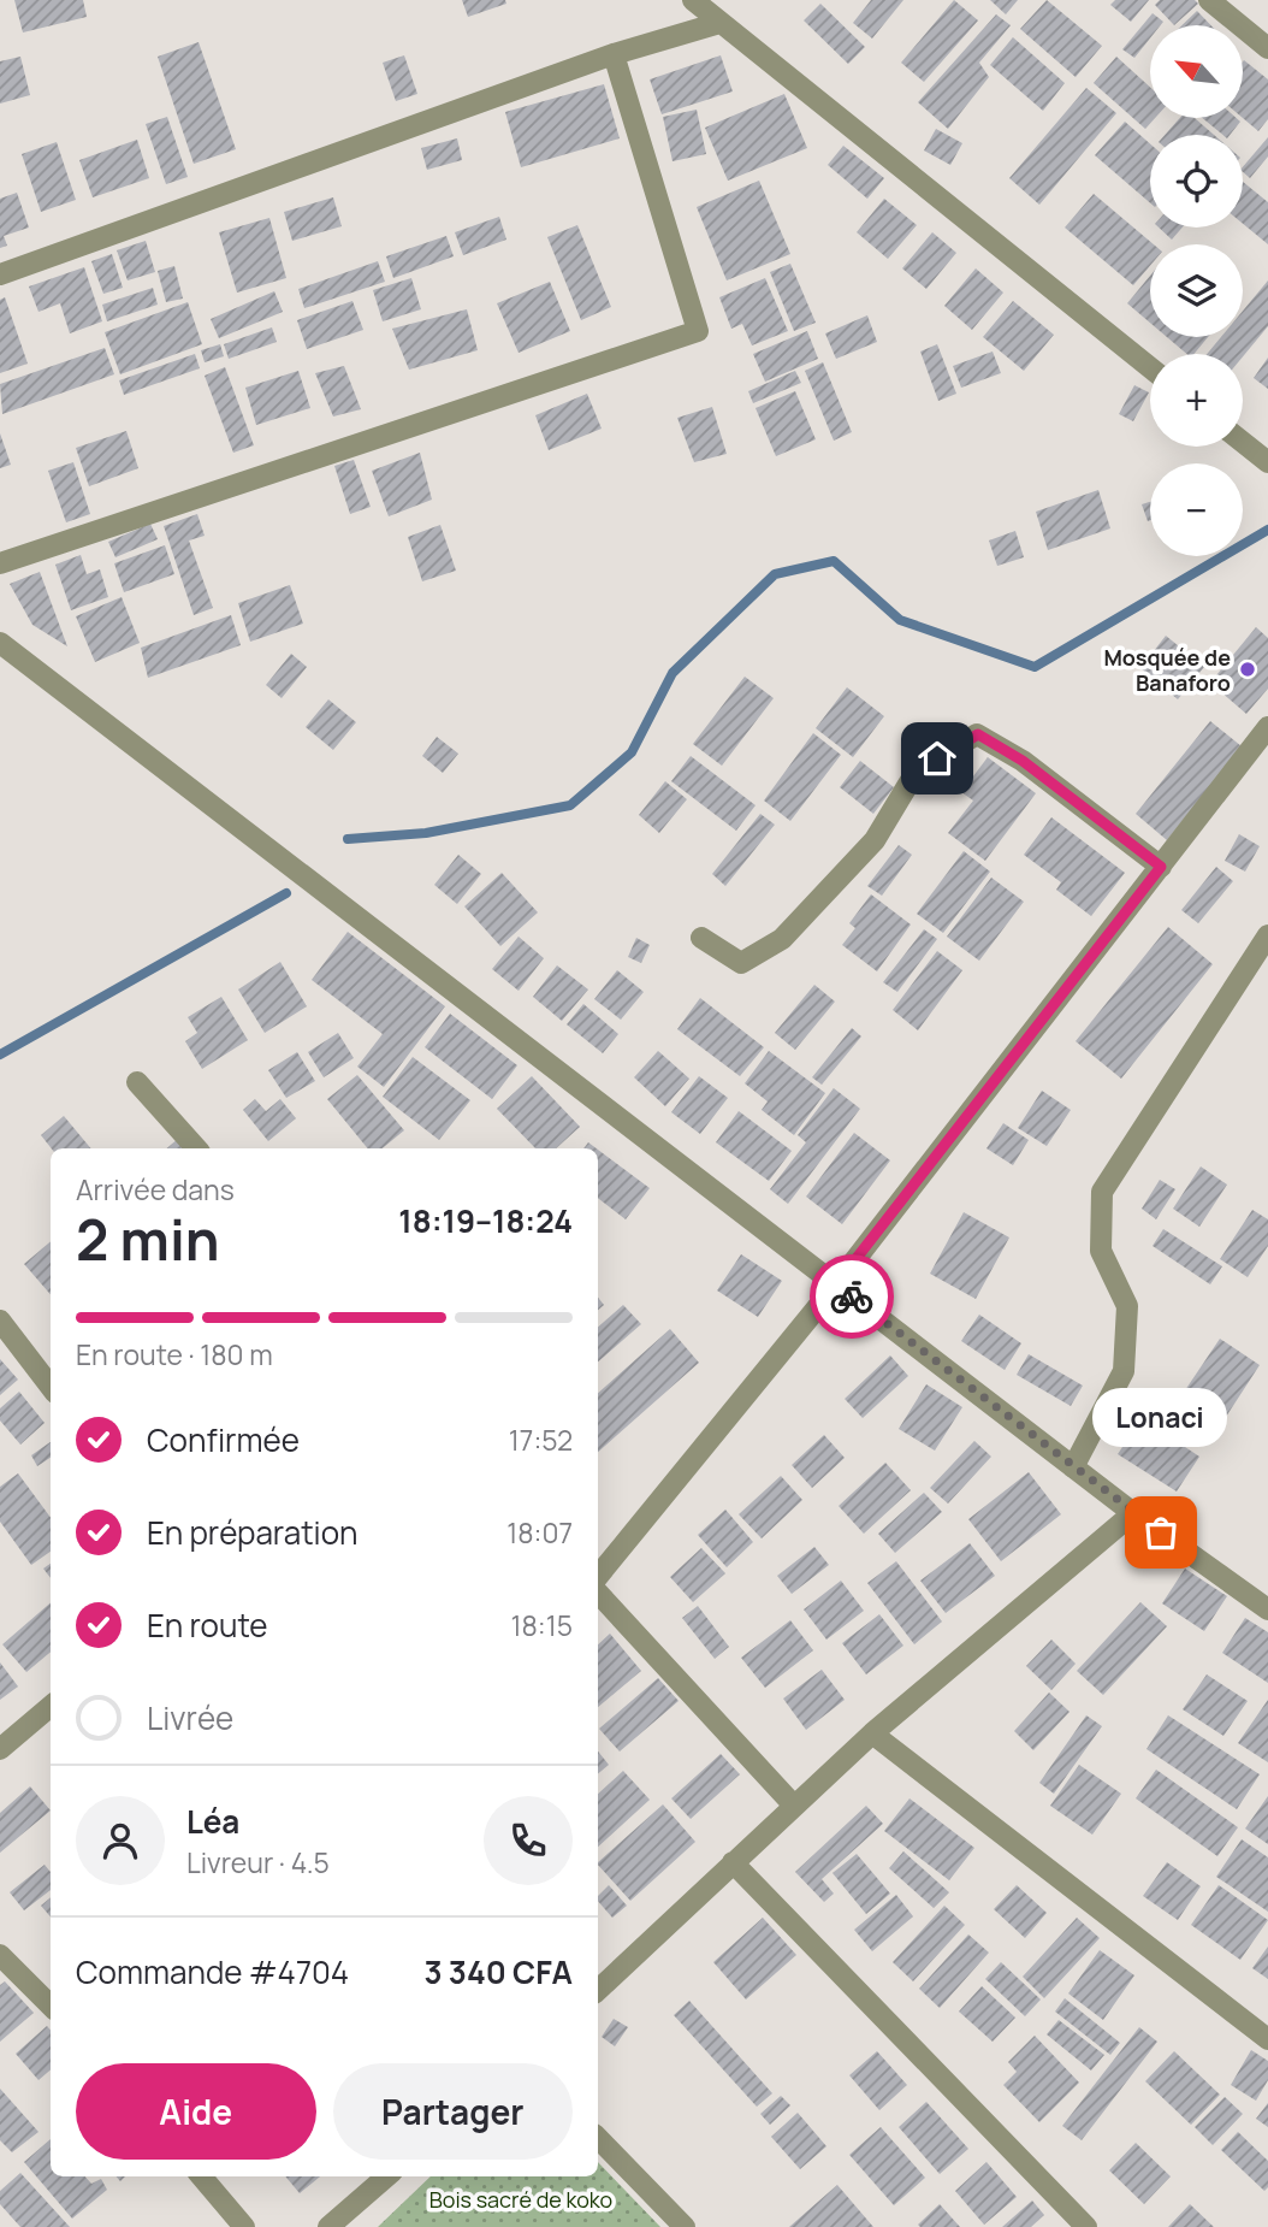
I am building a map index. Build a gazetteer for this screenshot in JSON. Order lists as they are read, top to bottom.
{
  "parks": ["Bois sacré de koko"],
  "places": ["Mosquée de Banaforo", "Lonaci"],
  "north": "top left",
  "page": {
    "map_buttons": ["+", "−"],
    "heading": ["2 min", "Arrivée dans", "18:19–18:24"],
    "panel": [
      "Léa",
      "Livreur · 4.5",
      "Commande #4704",
      "3 340 CFA"
    ],
    "bar": "En route · 180 m",
    "bubble": "Lonaci",
    "list": [
      ["Confirmée", "17:52"],
      ["En préparation", "18:07"],
      ["En route", "18:15"],
      "Livrée"
    ],
    "buttons": ["Aide", "Partager"]
  }
}
